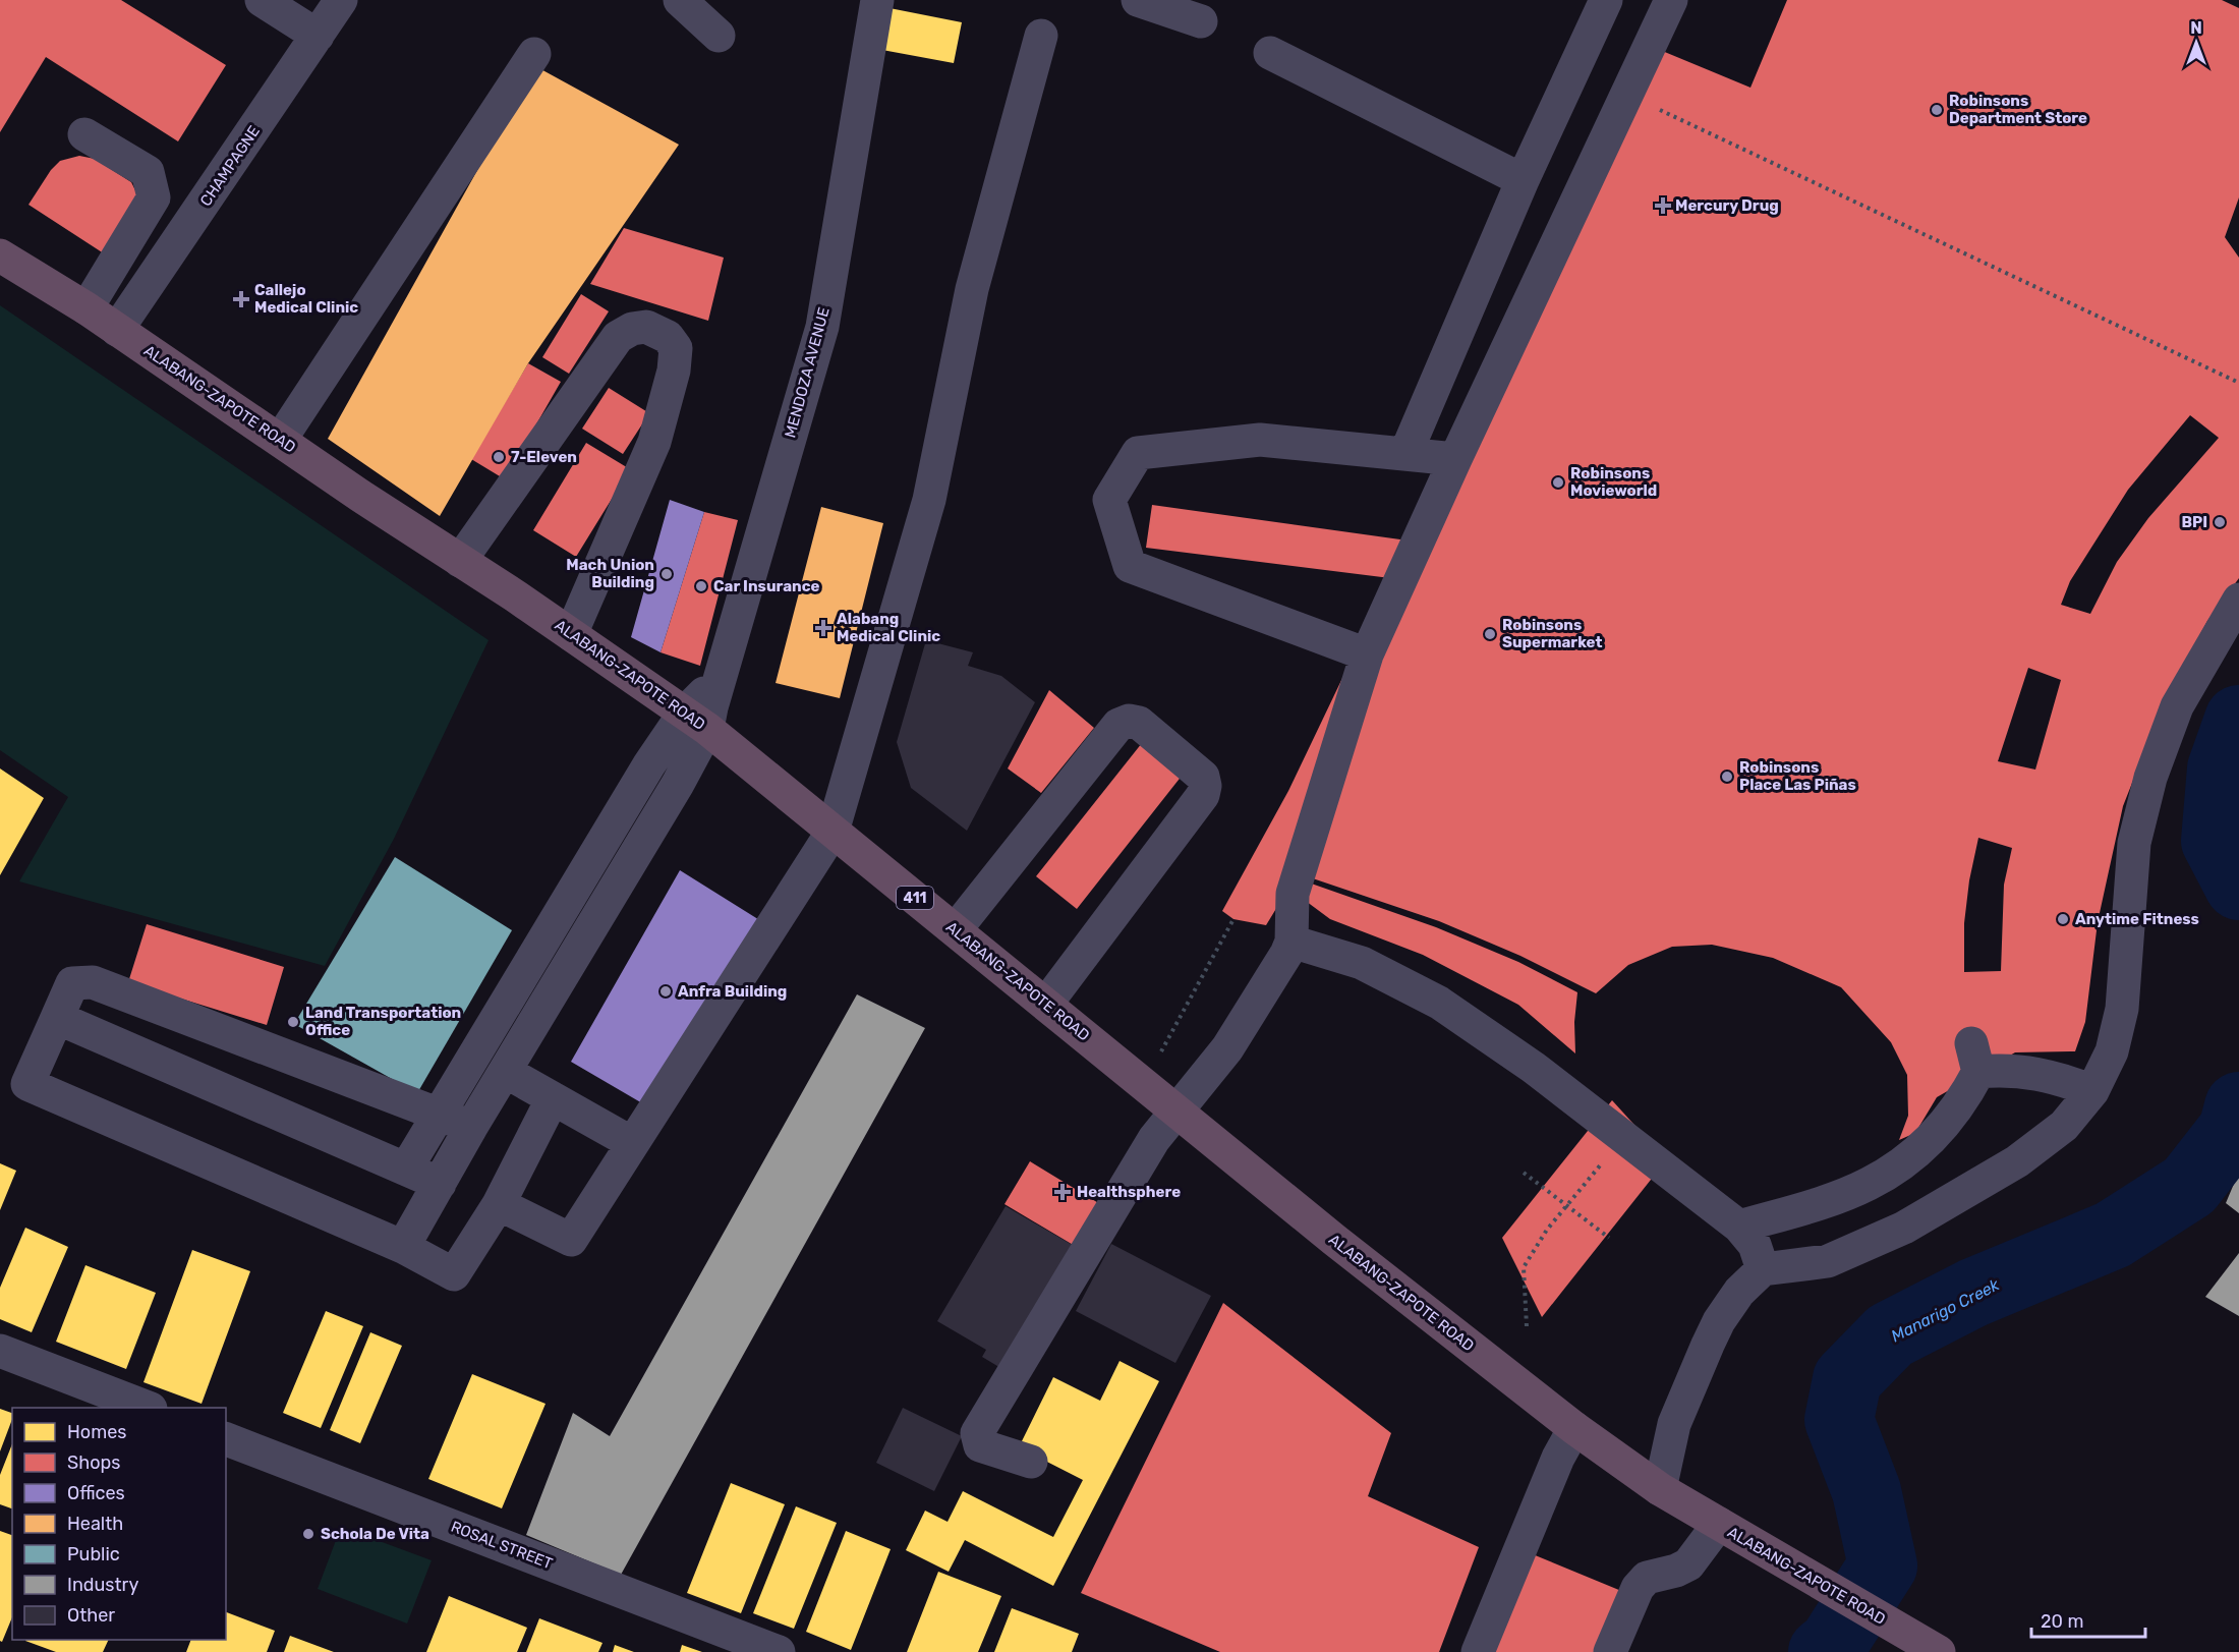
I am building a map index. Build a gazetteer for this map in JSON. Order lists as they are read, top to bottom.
{
  "streets": {
    "highway": ["ALABANG-ZAPOTE ROAD", "411"],
    "street": ["CHAMPAGNE", "MENDOZA AVENUE", "ROSAL STREET"]
  },
  "crossings": [
    ["CHAMPAGNE", "ALABANG-ZAPOTE ROAD"],
    ["MENDOZA AVENUE", "ALABANG-ZAPOTE ROAD"]
  ],
  "water": ["Manarigo Creek"],
  "places": {
    "other": [
      "Robinsons Department Store",
      "7-Eleven",
      "Robinsons Movieworld",
      "BPI",
      "Mach Union Building",
      "Car Insurance",
      "Robinsons Supermarket",
      "Robinsons Place Las Piñas",
      "Anytime Fitness",
      "Anfra Building",
      "Land Transportation Office",
      "Schola De Vita"
    ],
    "health": [
      "Mercury Drug",
      "Callejo Medical Clinic",
      "Alabang Medical Clinic",
      "Healthsphere"
    ]
  },
  "legend": [
    "Homes",
    "Shops",
    "Offices",
    "Health",
    "Public",
    "Industry",
    "Other"
  ],
  "scale_bar": "20 m",
  "north": "top"
}
